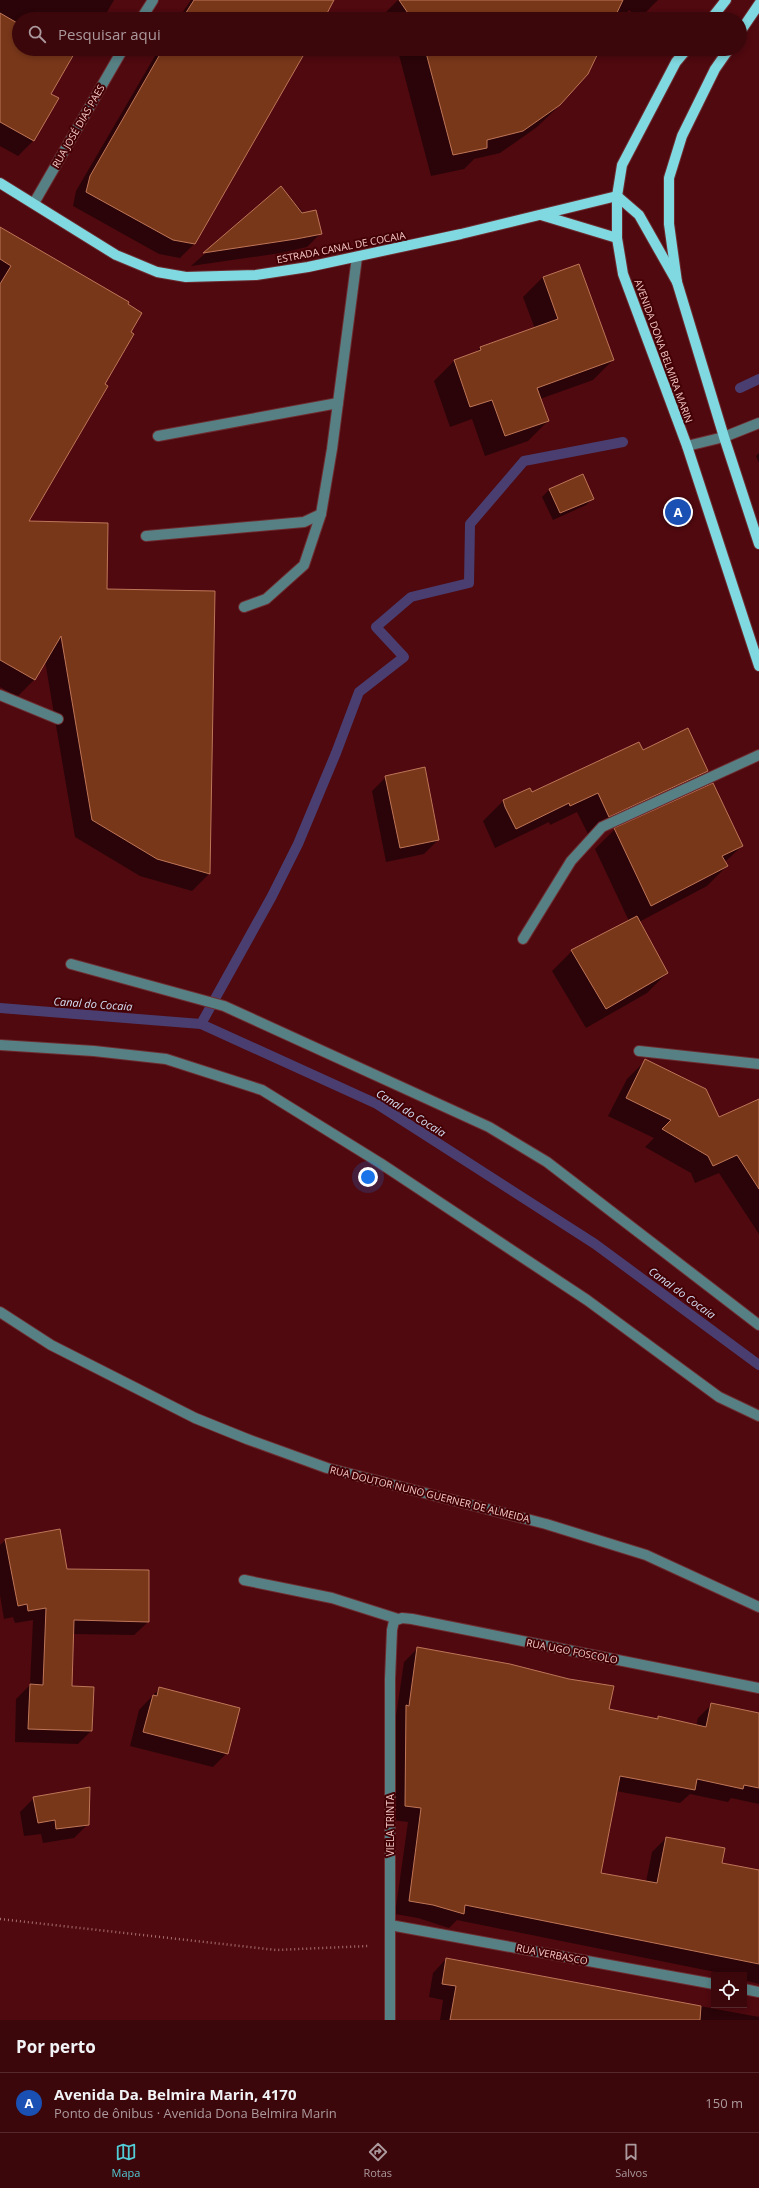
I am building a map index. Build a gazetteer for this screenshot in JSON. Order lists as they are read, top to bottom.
{
  "streets": {
    "main road": ["ESTRADA CANAL DE COCAIA", "AVENIDA DONA BELMIRA MARIN"],
    "street": [
      "RUA JOSÉ DIAS PAES",
      "RUA DOUTOR NUNO GUERNER DE ALMEIDA",
      "RUA UGO FOSCOLO",
      "VIELA TRINTA",
      "RUA VERBASCO"
    ]
  },
  "crossings": [
    ["RUA JOSÉ DIAS PAES", "ESTRADA CANAL DE COCAIA"],
    ["ESTRADA CANAL DE COCAIA", "AVENIDA DONA BELMIRA MARIN"],
    ["RUA UGO FOSCOLO", "VIELA TRINTA"],
    ["VIELA TRINTA", "RUA VERBASCO"]
  ],
  "water": ["Canal do Cocaia"],
  "page": {
    "search": "Pesquisar aqui",
    "pins": "A",
    "heading": "Por perto",
    "list": [
      {
        "mark": "A",
        "name": "Avenida Da. Belmira Marin, 4170",
        "note": "Ponto de ônibus · Avenida Dona Belmira Marin",
        "value": "150 m"
      }
    ],
    "nav": ["Mapa", "Rotas", "Salvos"]
  }
}
